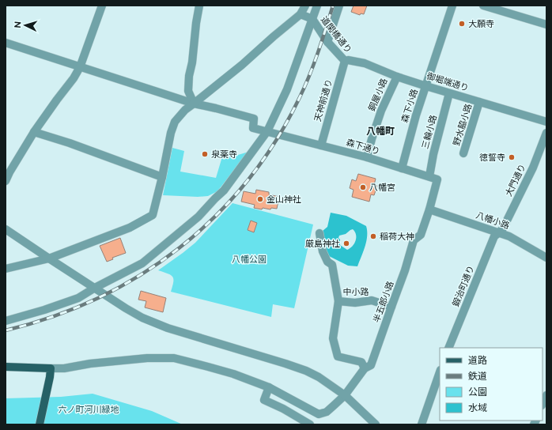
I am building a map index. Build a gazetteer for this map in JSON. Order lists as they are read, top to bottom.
{
  "streets": {
    "street": [
      "道閑橋通り",
      "御堀端通り",
      "銅屋小路",
      "天神前通り",
      "森下小路",
      "野水脇小路",
      "三輪小路",
      "森下通り",
      "大門通り",
      "八幡小路",
      "鍛治町通り",
      "中小路",
      "半五郎小路"
    ]
  },
  "crossings": [
    ["道閑橋通り", "御堀端通り"],
    ["道閑橋通り", "天神前通り"],
    ["御堀端通り", "銅屋小路"],
    ["御堀端通り", "天神前通り"],
    ["御堀端通り", "森下小路"],
    ["御堀端通り", "野水脇小路"],
    ["御堀端通り", "三輪小路"],
    ["銅屋小路", "森下通り"],
    ["天神前通り", "森下通り"],
    ["森下小路", "森下通り"],
    ["三輪小路", "森下通り"],
    ["大門通り", "八幡小路"],
    ["大門通り", "鍛治町通り"],
    ["八幡小路", "鍛治町通り"],
    ["八幡小路", "半五郎小路"],
    ["中小路", "半五郎小路"]
  ],
  "districts": ["八幡町"],
  "parks": ["八幡公園", "六ノ町河川緑地"],
  "places": [
    "大願寺",
    "泉薬寺",
    "徳誓寺",
    "八幡宮",
    "金山神社",
    "稲荷大神",
    "厳島神社"
  ],
  "legend": [
    "道路",
    "鉄道",
    "公園",
    "水域"
  ],
  "north": "left"
}
